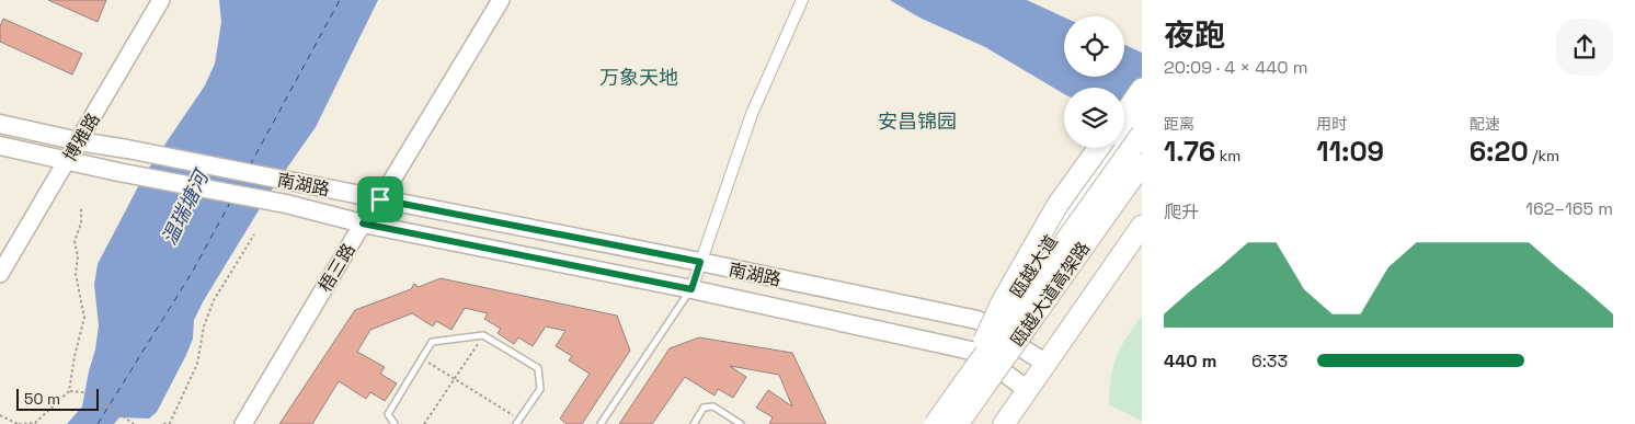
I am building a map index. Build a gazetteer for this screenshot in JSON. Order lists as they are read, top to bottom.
{
  "streets": {
    "highway": ["瓯越大道", "瓯越大道高架路"],
    "main road": ["南湖路"],
    "street": ["博雅路", "梧三路"]
  },
  "crossings": [
    ["博雅路", "南湖路"],
    ["南湖路", "瓯越大道"],
    ["南湖路", "梧三路"]
  ],
  "districts": ["万象天地", "安昌锦园"],
  "water": ["温瑞塘河"],
  "scale_bar": "50 m",
  "page": {
    "heading": ["夜跑", "20:09 · 4 × 440 m"],
    "stats": [
      ["距离", "1.76 km"],
      ["用时", "11:09"],
      ["配速", "6:20 /km"]
    ],
    "chart": ["爬升", "162–165 m"],
    "list": [
      {
        "name": "440 m",
        "note": "6:33"
      }
    ],
    "scale": "50 m"
  }
}
